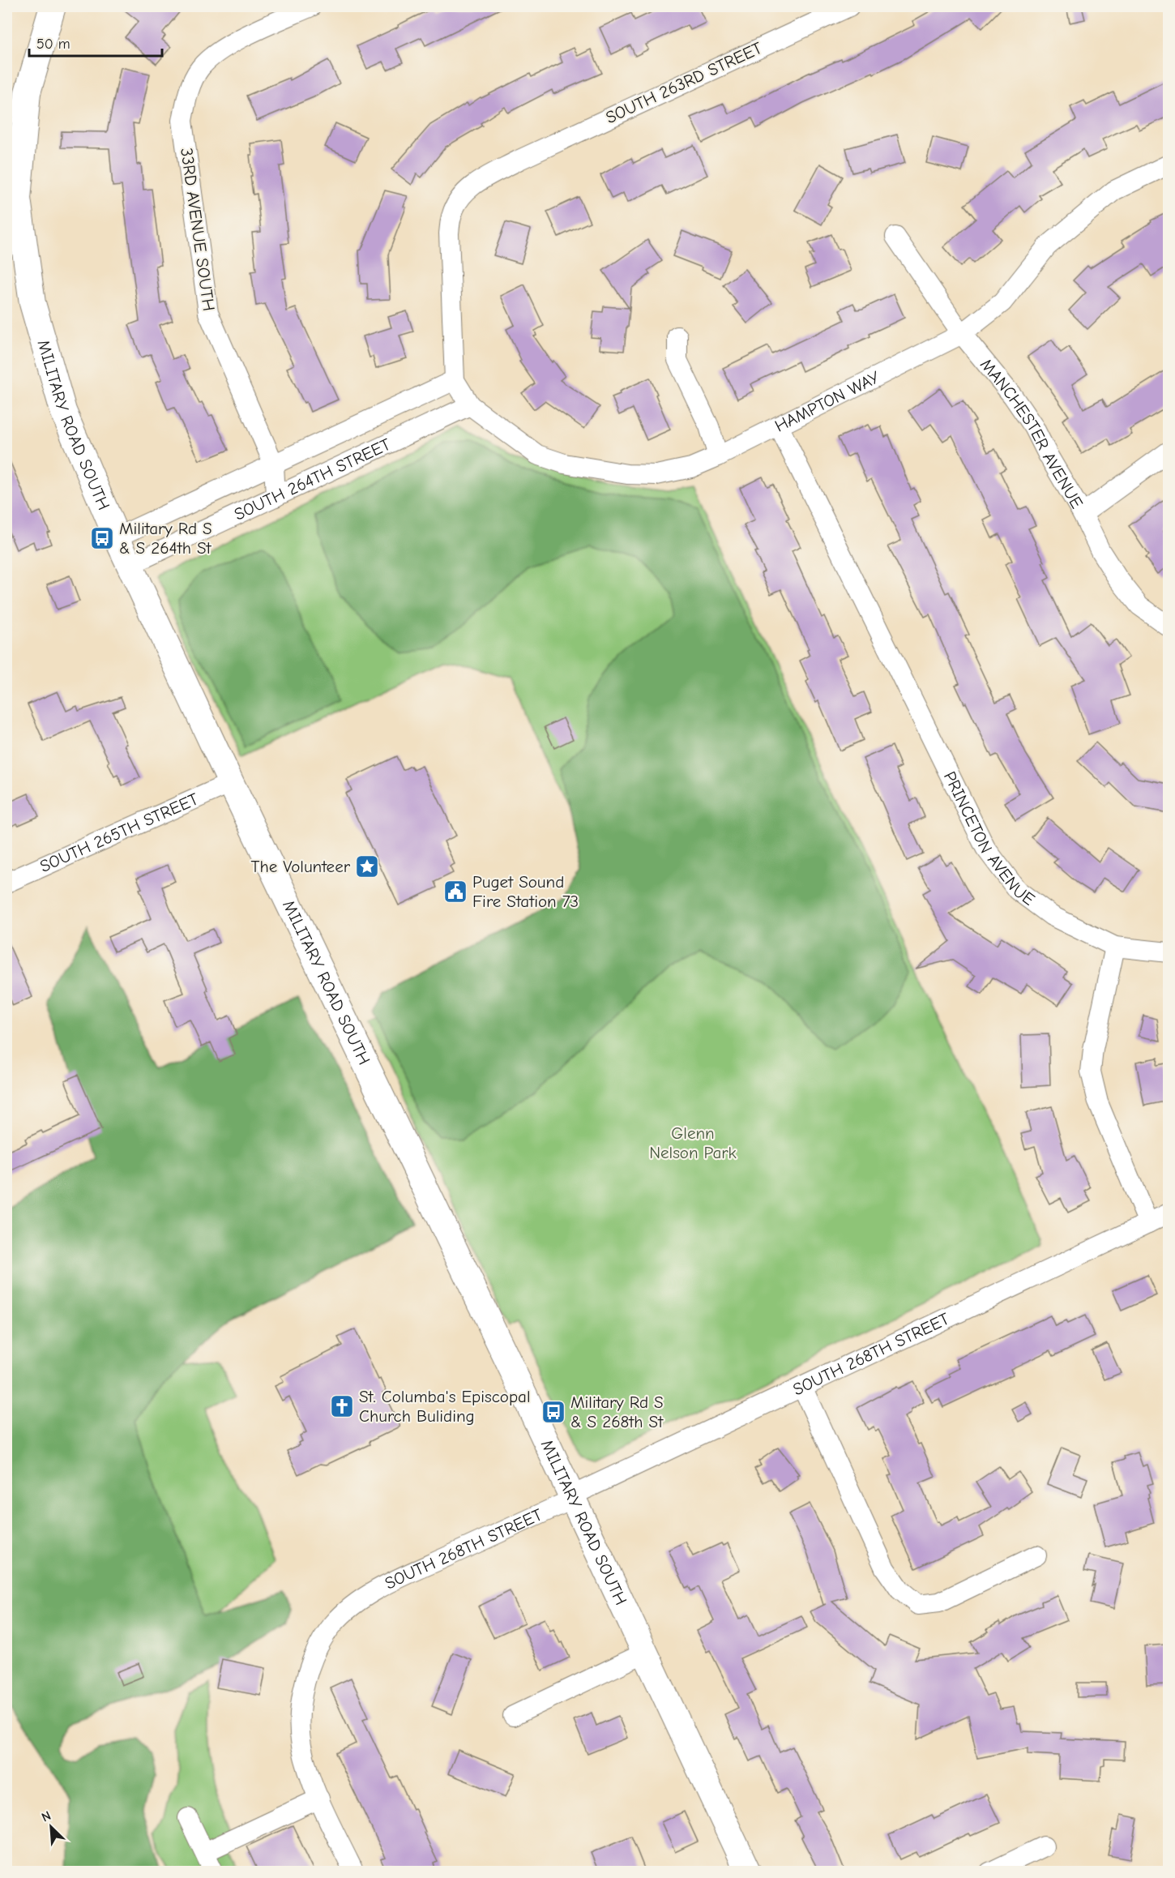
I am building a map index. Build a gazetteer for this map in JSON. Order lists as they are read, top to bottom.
{
  "streets": {
    "main road": ["MILITARY ROAD SOUTH"],
    "street": [
      "SOUTH 263RD STREET",
      "33RD AVENUE SOUTH",
      "HAMPTON WAY",
      "MANCHESTER AVENUE",
      "SOUTH 264TH STREET",
      "SOUTH 265TH STREET",
      "PRINCETON AVENUE",
      "SOUTH 268TH STREET"
    ]
  },
  "crossings": [
    ["SOUTH 263RD STREET", "HAMPTON WAY"],
    ["SOUTH 263RD STREET", "SOUTH 264TH STREET"],
    ["33RD AVENUE SOUTH", "SOUTH 264TH STREET"],
    ["HAMPTON WAY", "MANCHESTER AVENUE"],
    ["HAMPTON WAY", "SOUTH 264TH STREET"],
    ["HAMPTON WAY", "PRINCETON AVENUE"],
    ["MILITARY ROAD SOUTH", "SOUTH 264TH STREET"],
    ["MILITARY ROAD SOUTH", "SOUTH 265TH STREET"],
    ["MILITARY ROAD SOUTH", "SOUTH 268TH STREET"]
  ],
  "parks": ["Glenn Nelson Park"],
  "places": {
    "bus stop": ["Military Rd S & S 264th St", "Military Rd S & S 268th St"],
    "place": ["The Volunteer"],
    "public building": ["Puget Sound Fire Station 73"],
    "church": ["St. Columba's Episcopal Church Buliding"]
  },
  "scale_bar": "50 m",
  "north": "top left"
}
